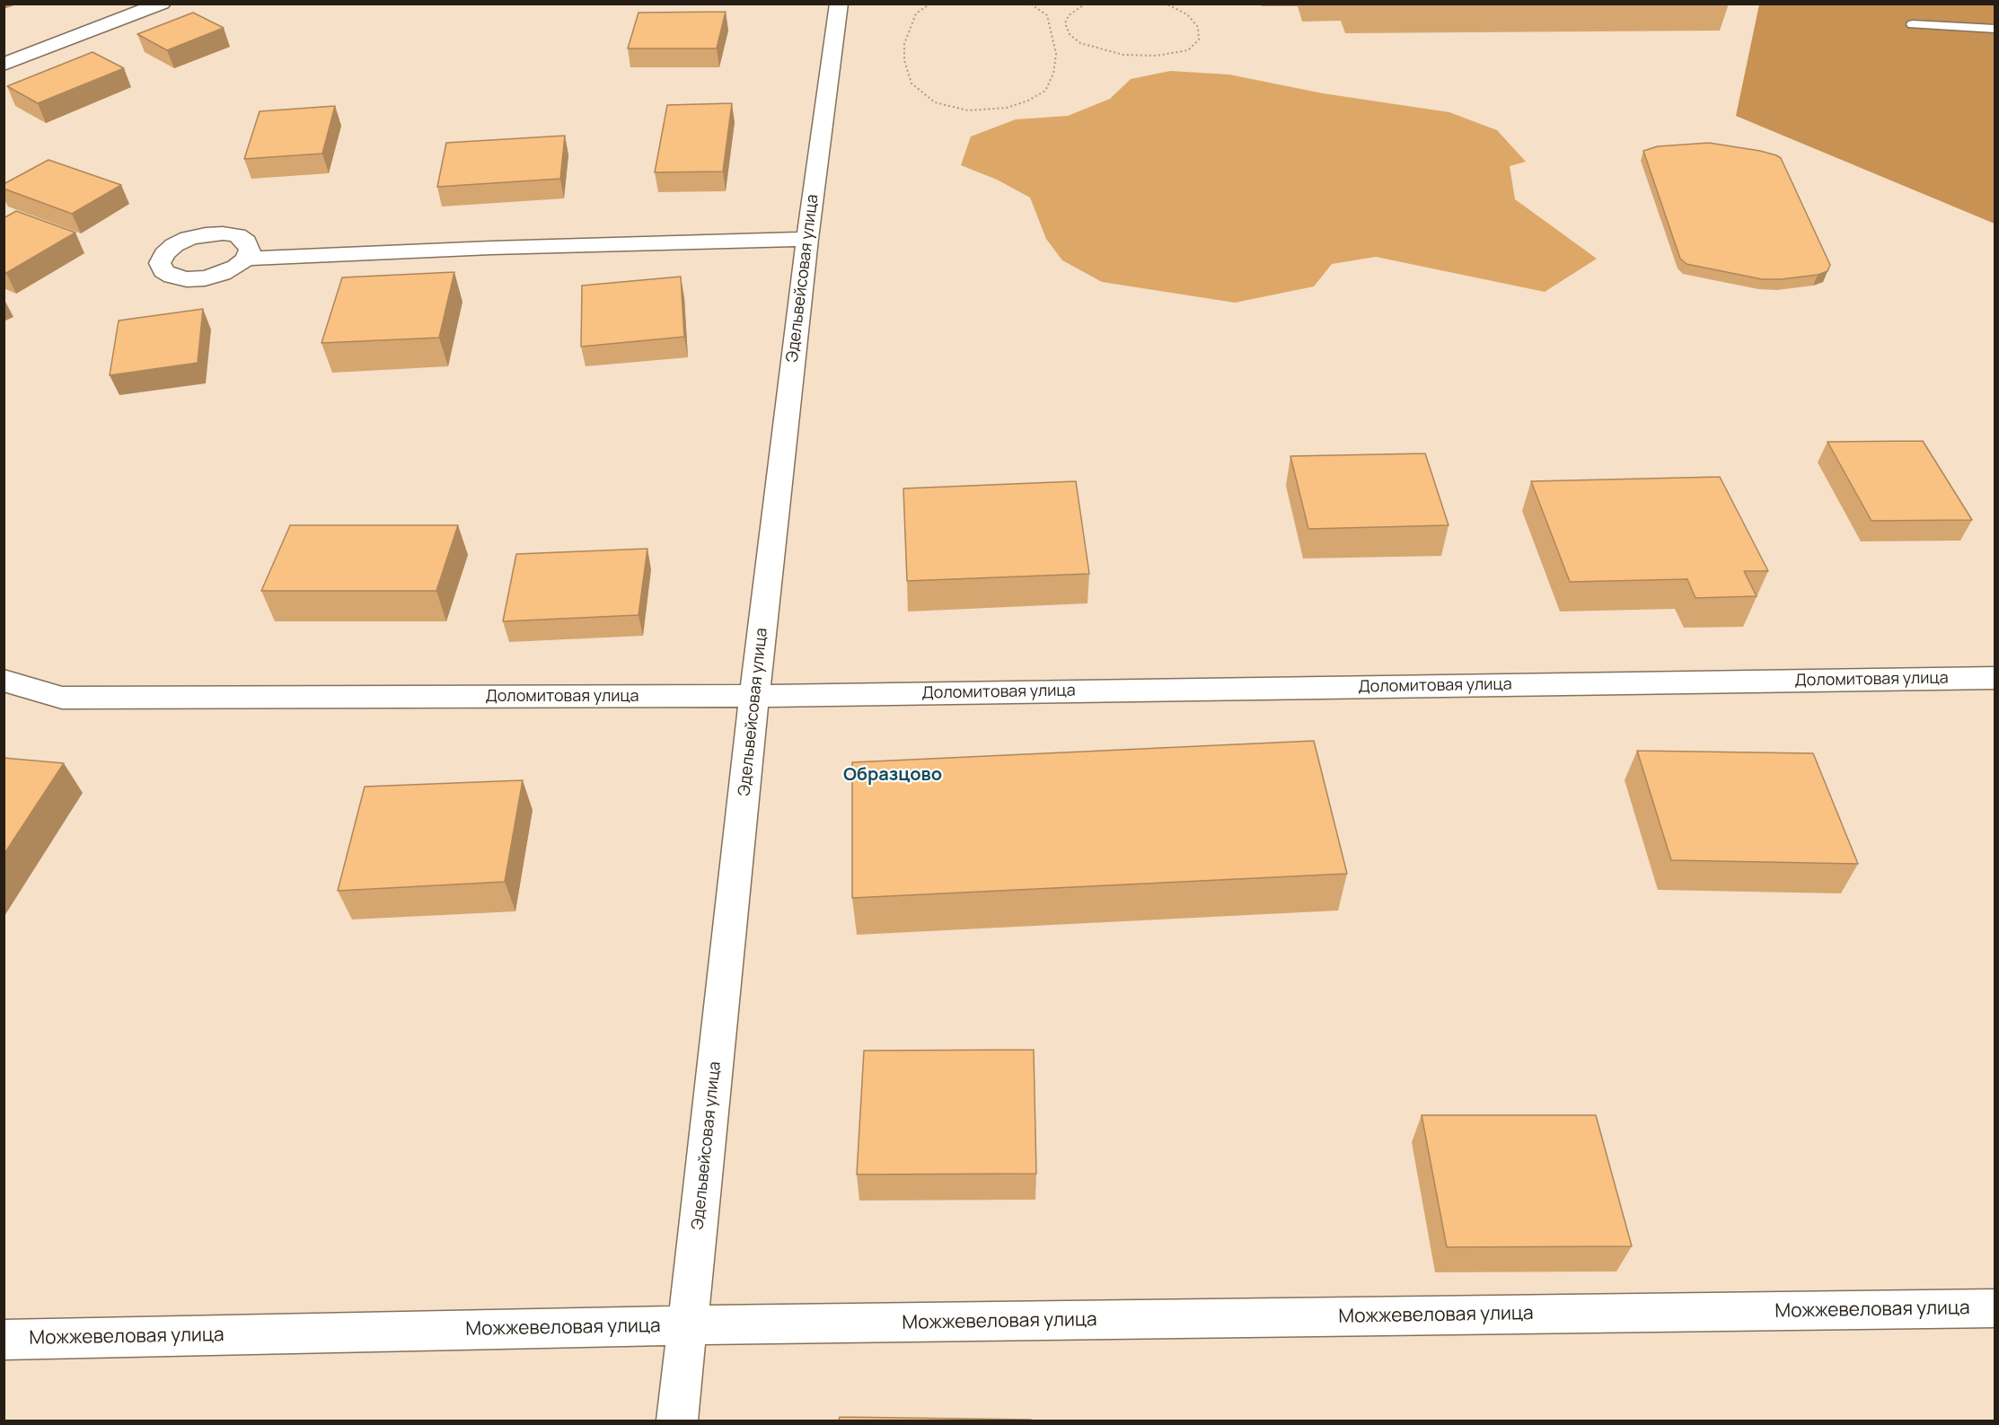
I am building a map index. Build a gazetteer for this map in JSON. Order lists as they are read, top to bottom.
{
  "streets": {
    "street": ["Эдельвейсовая улица", "Доломитовая улица", "Можжевеловая улица"]
  },
  "crossings": [
    ["Эдельвейсовая улица", "Доломитовая улица"],
    ["Эдельвейсовая улица", "Можжевеловая улица"]
  ],
  "districts": ["Образцово"]
}
